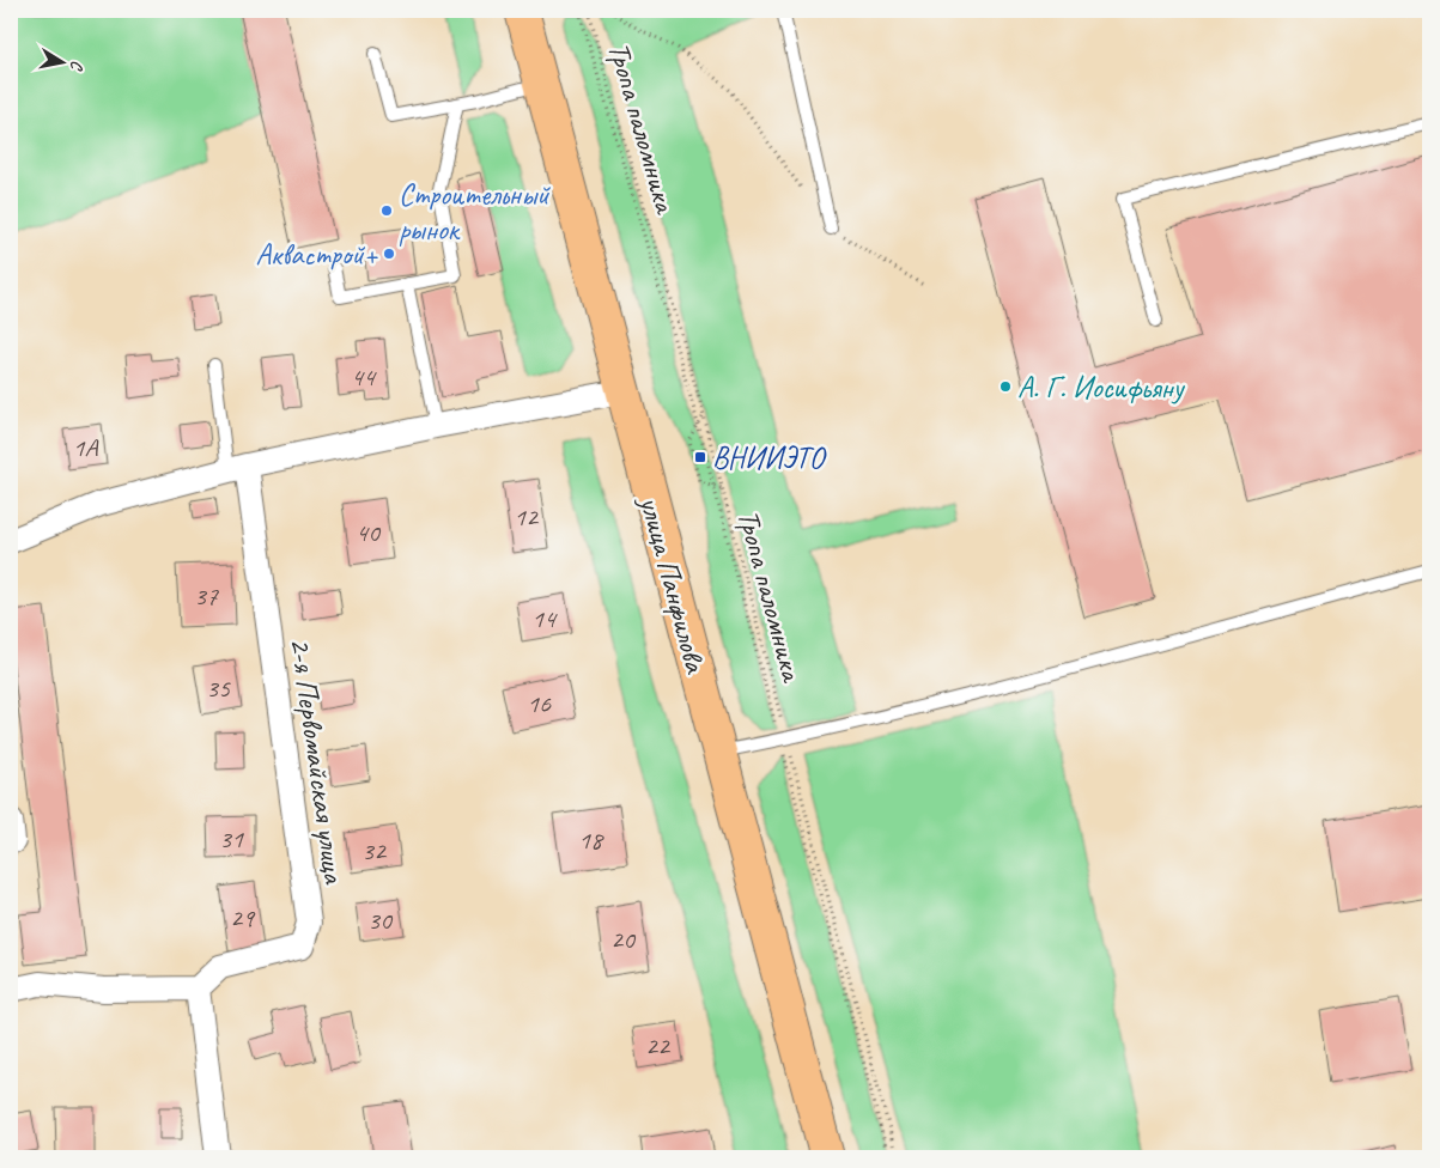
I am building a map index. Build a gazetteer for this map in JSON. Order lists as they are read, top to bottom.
{
  "streets": {
    "main road": ["улица Панфилова"],
    "street": ["2-я Первомайская улица"],
    "path": ["Тропа паломника"]
  },
  "places": {
    "other": ["Строительный рынок", "Аквастрой+", "А. Г. Иосифьяну"],
    "transit": ["ВНИИЭТО"]
  },
  "house_numbers": [
    "44",
    "1А",
    "12",
    "40",
    "37",
    "14",
    "35",
    "16",
    "31",
    "18",
    "32",
    "29",
    "30",
    "20",
    "22"
  ],
  "north": "right"
}
